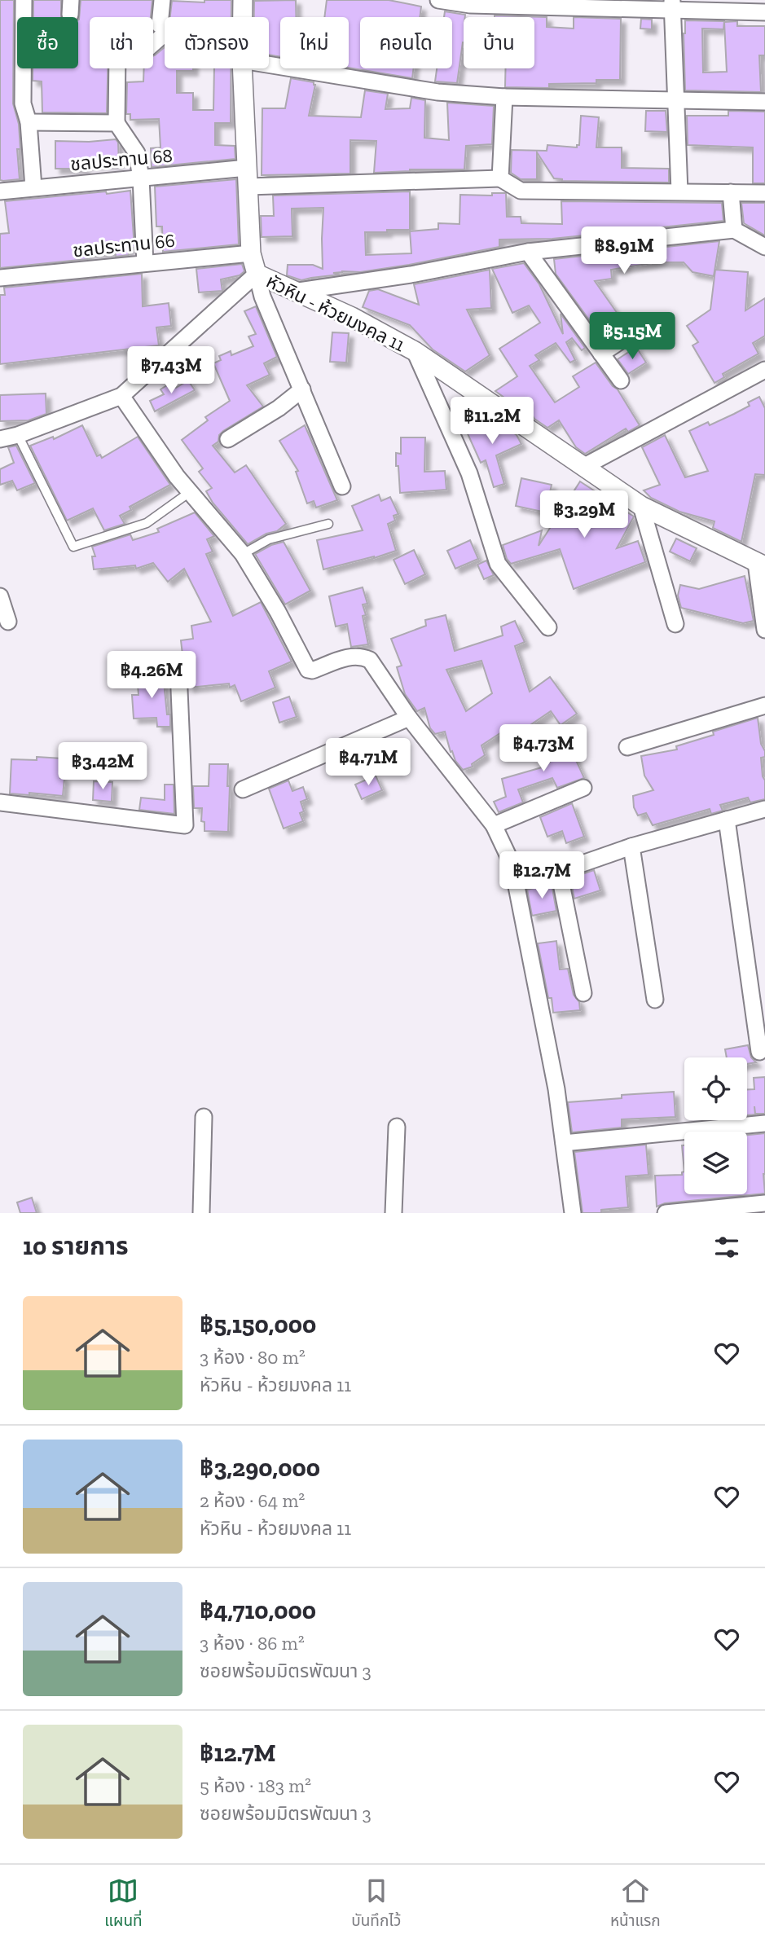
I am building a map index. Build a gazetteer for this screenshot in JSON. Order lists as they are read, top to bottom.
{
  "streets": {
    "street": ["ชลประทาน 68", "ชลประทาน 66", "หัวหิน - ห้วยมงคล 11"]
  },
  "crossings": [
    ["ชลประทาน 68", "หัวหิน - ห้วยมงคล 11"],
    ["ชลประทาน 66", "หัวหิน - ห้วยมงคล 11"]
  ],
  "page": {
    "chip": [
      "ซื้อ",
      "เช่า",
      "ตัวกรอง",
      "ใหม่",
      "คอนโด",
      "บ้าน"
    ],
    "price": [
      "฿8.91M",
      "฿5.15M",
      "฿7.43M",
      "฿11.2M",
      "฿3.29M",
      "฿4.26M",
      "฿4.73M",
      "฿4.71M",
      "฿3.42M",
      "฿12.7M"
    ],
    "heading": "10 รายการ",
    "list": [
      {
        "name": "฿5,150,000",
        "note": "3 ห้อง · 80 m² · หัวหิน - ห้วยมงคล 11"
      },
      {
        "name": "฿3,290,000",
        "note": "2 ห้อง · 64 m² · หัวหิน - ห้วยมงคล 11"
      },
      {
        "name": "฿4,710,000",
        "note": "3 ห้อง · 86 m² · ซอยพร้อมมิตรพัฒนา 3"
      },
      {
        "name": "฿12.7M",
        "note": "5 ห้อง · 183 m² · ซอยพร้อมมิตรพัฒนา 3"
      }
    ],
    "tabs": ["แผนที่", "บันทึกไว้", "หน้าแรก"]
  }
}
